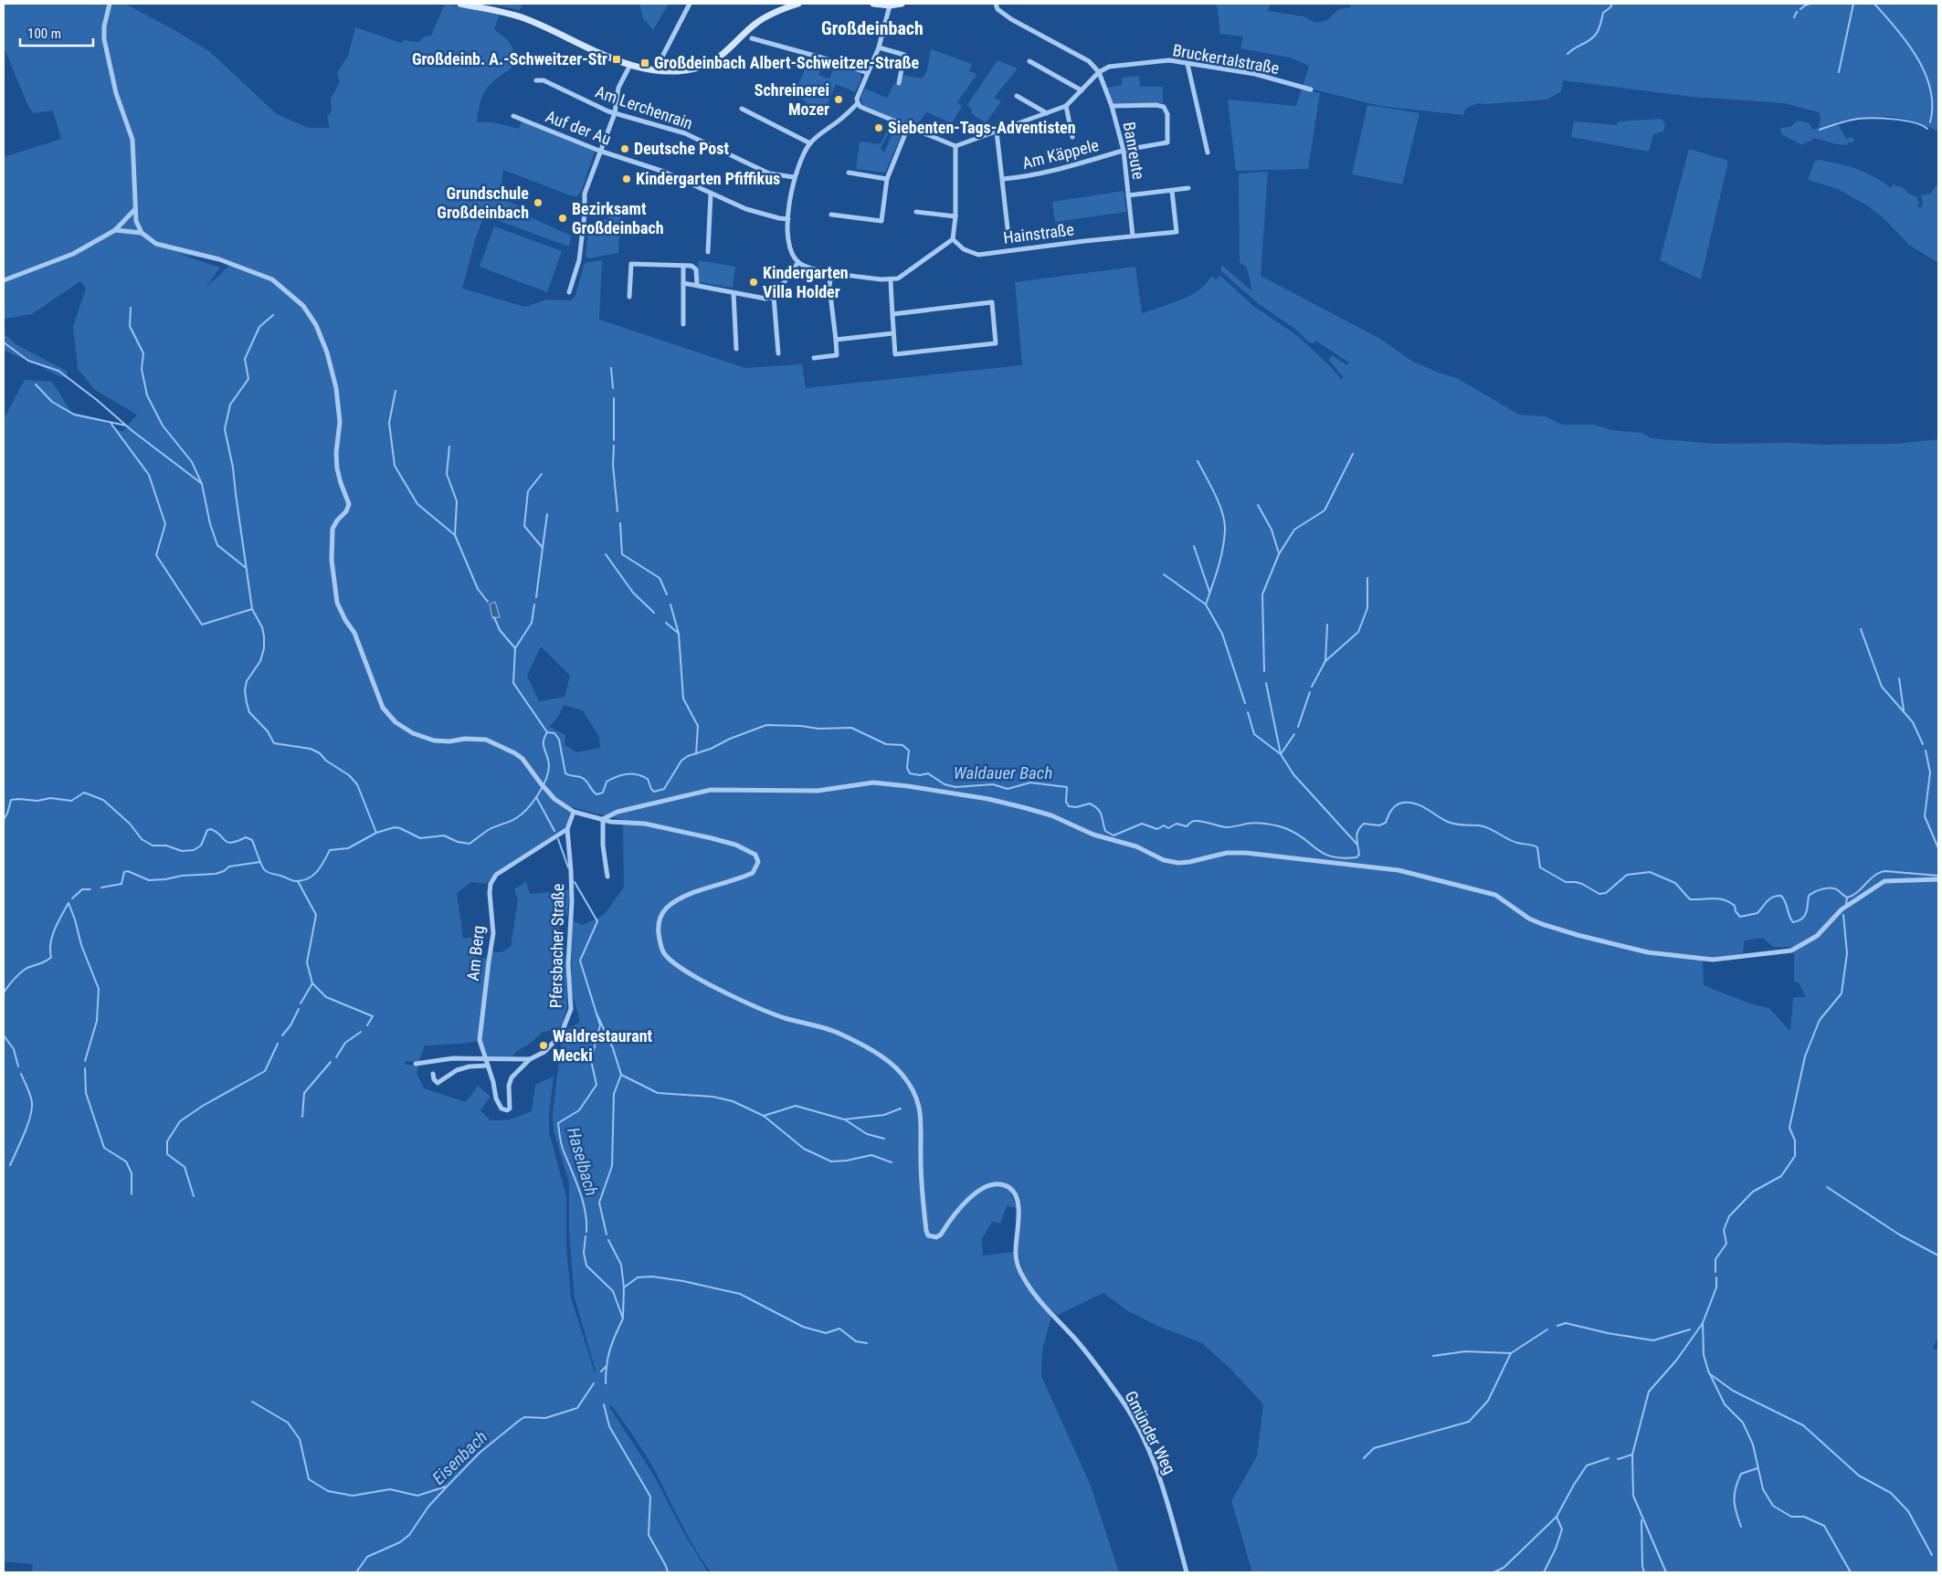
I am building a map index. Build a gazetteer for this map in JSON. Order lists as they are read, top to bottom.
{
  "streets": {
    "street": [
      "Bruckertalstraße",
      "Am Lerchenrain",
      "Auf der Au",
      "Banreute",
      "Am Käppele",
      "Hainstraße",
      "Pfersbacher Straße",
      "Am Berg",
      "Gmünder Weg"
    ]
  },
  "crossings": [
    ["Bruckertalstraße", "Banreute"],
    ["Banreute", "Am Käppele"],
    ["Banreute", "Hainstraße"],
    ["Pfersbacher Straße", "Am Berg"]
  ],
  "districts": ["Großdeinbach"],
  "water": ["Waldauer Bach", "Haselbach", "Eisenbach"],
  "places": {
    "transit": ["Großdeinb. A.-Schweitzer-Str", "Großdeinbach Albert-Schweitzer-Straße"],
    "other": [
      "Schreinerei Mozer",
      "Siebenten-Tags-Adventisten",
      "Deutsche Post",
      "Kindergarten Pfiffikus",
      "Grundschule Großdeinbach",
      "Bezirksamt Großdeinbach",
      "Kindergarten Villa Holder",
      "Waldrestaurant Mecki"
    ]
  },
  "scale_bar": "100 m"
}
